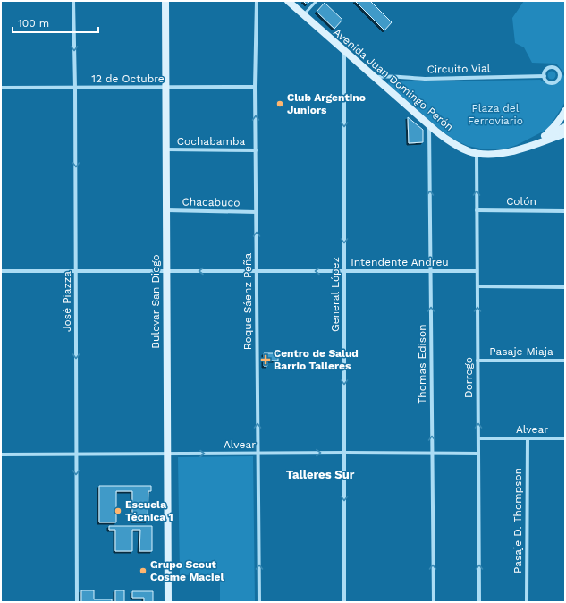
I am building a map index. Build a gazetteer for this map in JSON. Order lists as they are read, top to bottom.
{
  "streets": {
    "street": [
      "Circuito Vial",
      "12 de Octubre",
      "Avenida Juan Domingo Perón",
      "Cochabamba",
      "Colón",
      "Chacabuco",
      "Intendente Andreu",
      "General López",
      "José Piazza",
      "Bulevar San Diego",
      "Roque Sáenz Peña",
      "Pasaje Miaja",
      "Thomas Edison",
      "Dorrego",
      "Alvear",
      "Pasaje D. Thompson"
    ]
  },
  "crossings": [
    ["Circuito Vial", "Avenida Juan Domingo Perón"],
    ["12 de Octubre", "José Piazza"],
    ["12 de Octubre", "Bulevar San Diego"],
    ["12 de Octubre", "Roque Sáenz Peña"],
    ["Avenida Juan Domingo Perón", "General López"],
    ["Avenida Juan Domingo Perón", "Thomas Edison"],
    ["Avenida Juan Domingo Perón", "Dorrego"],
    ["Cochabamba", "Bulevar San Diego"],
    ["Cochabamba", "Roque Sáenz Peña"],
    ["Colón", "Dorrego"],
    ["Chacabuco", "Bulevar San Diego"],
    ["Chacabuco", "Roque Sáenz Peña"],
    ["Intendente Andreu", "General López"],
    ["Intendente Andreu", "José Piazza"],
    ["Intendente Andreu", "Bulevar San Diego"],
    ["Intendente Andreu", "Roque Sáenz Peña"],
    ["Intendente Andreu", "Thomas Edison"],
    ["Intendente Andreu", "Dorrego"],
    ["General López", "Alvear"],
    ["José Piazza", "Alvear"],
    ["Bulevar San Diego", "Alvear"],
    ["Roque Sáenz Peña", "Alvear"],
    ["Pasaje Miaja", "Dorrego"],
    ["Thomas Edison", "Alvear"],
    ["Dorrego", "Alvear"],
    ["Alvear", "Pasaje D. Thompson"]
  ],
  "one_way": [
    "Intendente Andreu",
    "General López",
    "José Piazza",
    "Roque Sáenz Peña",
    "Thomas Edison",
    "Dorrego"
  ],
  "districts": ["Talleres Sur"],
  "parks": ["Plaza del Ferroviario"],
  "places": {
    "other": ["Club Argentino Juniors", "Escuela Técnica 1", "Grupo Scout Cosme Maciel"],
    "health": ["Centro de Salud Barrio Talleres"]
  },
  "scale_bar": "100 m"
}
